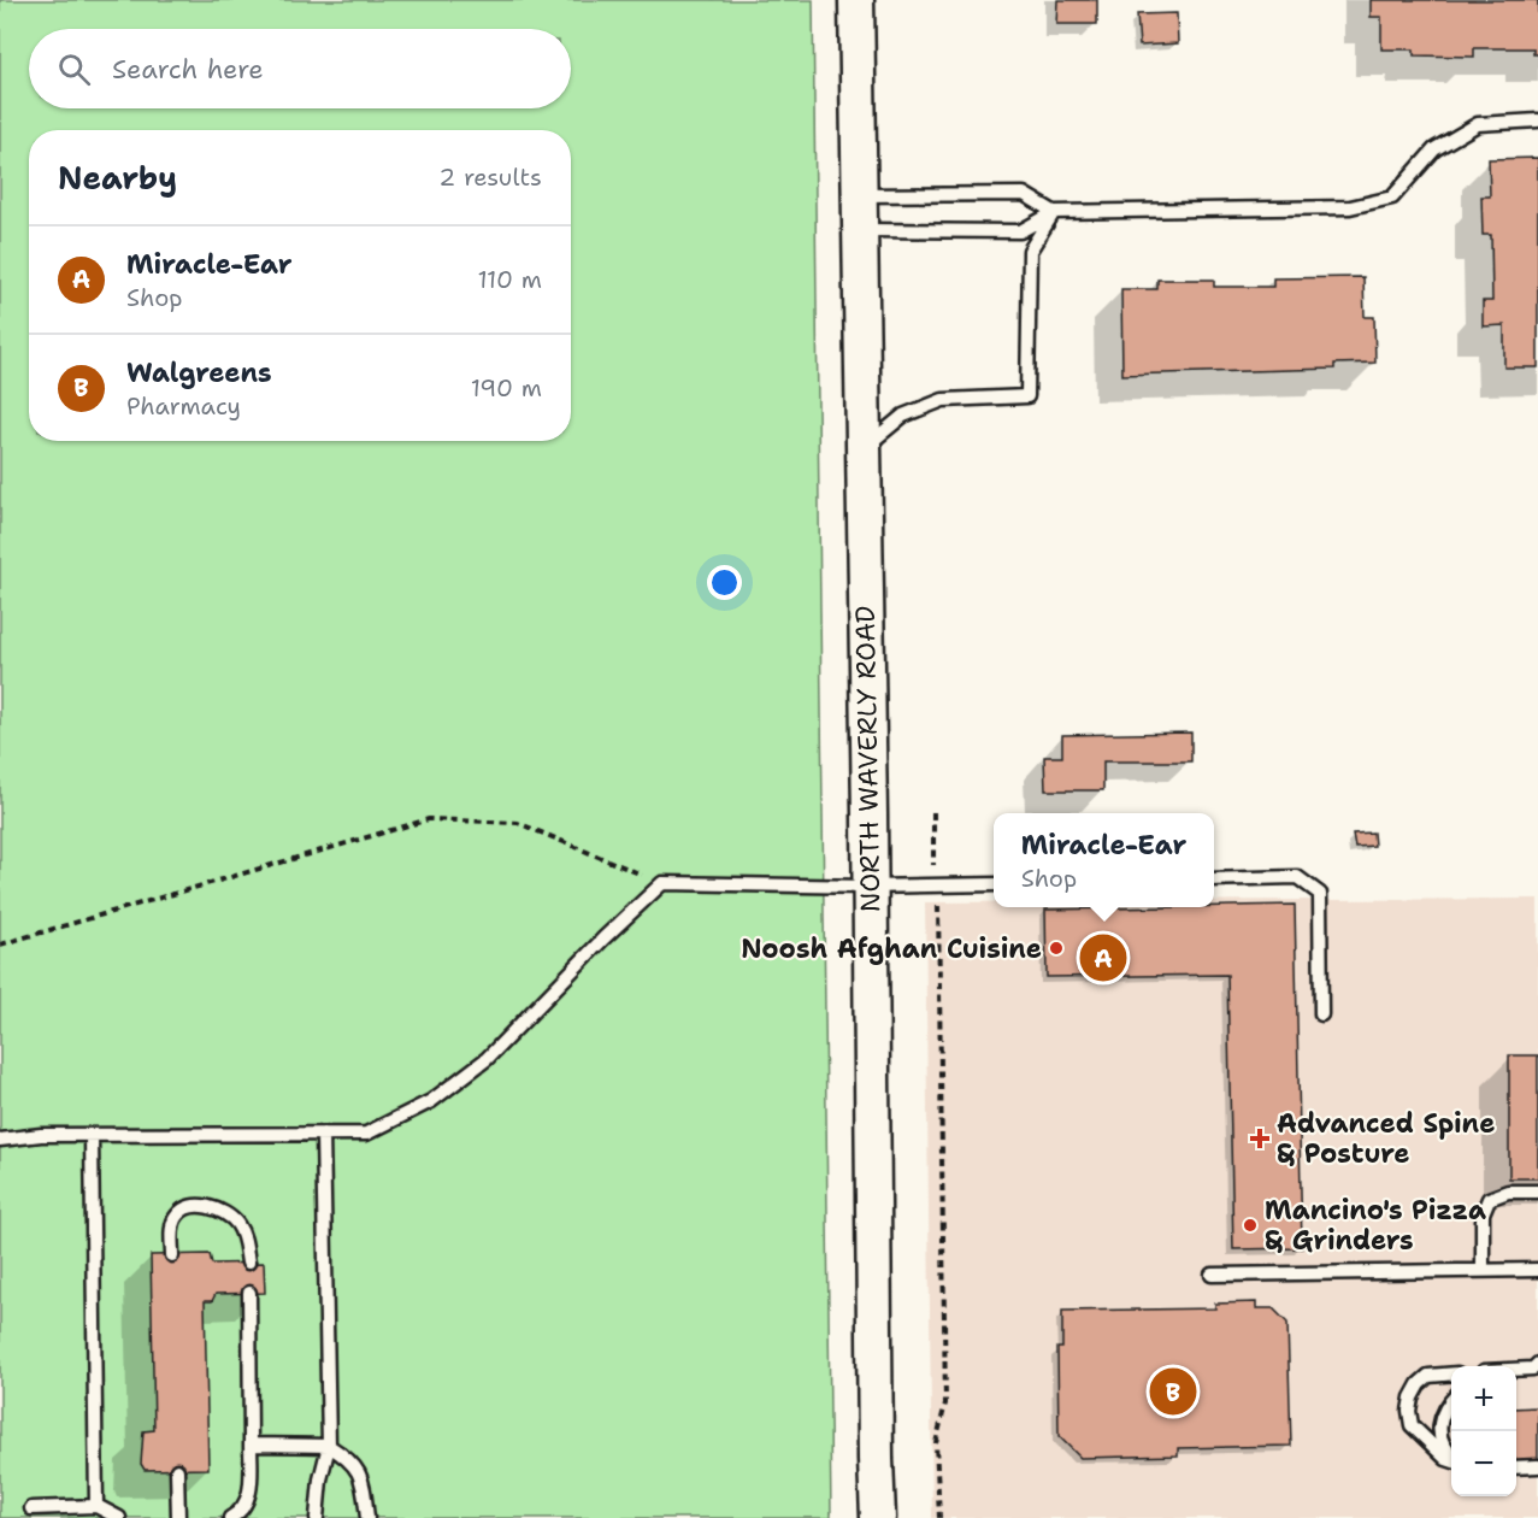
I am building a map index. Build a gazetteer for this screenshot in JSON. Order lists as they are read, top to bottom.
{
  "streets": {
    "main road": ["NORTH WAVERLY ROAD"]
  },
  "places": {
    "other": ["Noosh Afghan Cuisine", "Mancino's Pizza & Grinders"],
    "health": ["Advanced Spine & Posture"]
  },
  "page": {
    "search": "Search here",
    "heading": ["Nearby", "2 results"],
    "list": [
      {
        "mark": "A",
        "name": "Miracle-Ear",
        "note": "Shop",
        "value": "110 m"
      },
      {
        "mark": "B",
        "name": "Walgreens",
        "note": "Pharmacy",
        "value": "190 m"
      }
    ],
    "popup": ["Miracle-Ear", "Shop"],
    "pins": ["A", "B"],
    "map_buttons": ["+", "−"]
  }
}
